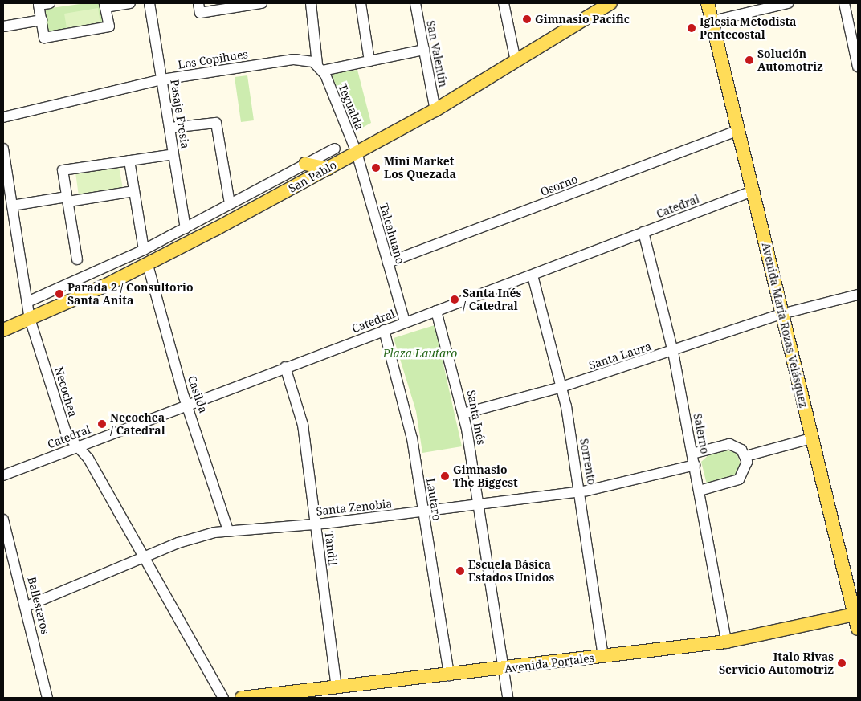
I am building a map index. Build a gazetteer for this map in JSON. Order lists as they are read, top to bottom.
{
  "streets": {
    "main road": ["San Pablo", "Avenida María Rozas Velásquez", "Avenida Portales"],
    "street": [
      "San Valentín",
      "Los Copihues",
      "Tegualda",
      "Pasaje Fresia",
      "Osorno",
      "Catedral",
      "Talcahuano",
      "Santa Laura",
      "Necochea",
      "Casilda",
      "Santa Inés",
      "Salerno",
      "Sorrento",
      "Lautaro",
      "Santa Zenobia",
      "Tandil",
      "Ballesteros"
    ]
  },
  "crossings": [
    ["San Valentín", "Los Copihues"],
    ["San Valentín", "San Pablo"],
    ["Los Copihues", "Tegualda"],
    ["Los Copihues", "Pasaje Fresia"],
    ["Tegualda", "San Pablo"],
    ["Tegualda", "Talcahuano"],
    ["Pasaje Fresia", "San Pablo"],
    ["San Pablo", "Talcahuano"],
    ["San Pablo", "Necochea"],
    ["San Pablo", "Casilda"],
    ["Osorno", "Talcahuano"],
    ["Osorno", "Avenida María Rozas Velásquez"],
    ["Catedral", "Talcahuano"],
    ["Catedral", "Avenida María Rozas Velásquez"],
    ["Catedral", "Necochea"],
    ["Catedral", "Casilda"],
    ["Catedral", "Santa Inés"],
    ["Catedral", "Salerno"],
    ["Catedral", "Sorrento"],
    ["Catedral", "Lautaro"],
    ["Catedral", "Tandil"],
    ["Avenida María Rozas Velásquez", "Santa Laura"],
    ["Avenida María Rozas Velásquez", "Avenida Portales"],
    ["Santa Laura", "Santa Inés"],
    ["Santa Laura", "Salerno"],
    ["Santa Laura", "Sorrento"],
    ["Necochea", "Santa Zenobia"],
    ["Casilda", "Santa Zenobia"],
    ["Santa Inés", "Santa Zenobia"],
    ["Santa Inés", "Avenida Portales"],
    ["Salerno", "Santa Zenobia"],
    ["Salerno", "Avenida Portales"],
    ["Sorrento", "Santa Zenobia"],
    ["Sorrento", "Avenida Portales"],
    ["Lautaro", "Santa Zenobia"],
    ["Lautaro", "Avenida Portales"],
    ["Santa Zenobia", "Tandil"],
    ["Santa Zenobia", "Ballesteros"],
    ["Tandil", "Avenida Portales"]
  ],
  "parks": ["Plaza Lautaro"],
  "places": [
    "Gimnasio Pacific",
    "Iglesia Metodista Pentecostal",
    "Solución Automotriz",
    "Mini Market Los Quezada",
    "Parada 2 / Consultorio Santa Anita",
    "Santa Inés / Catedral",
    "Necochea / Catedral",
    "Gimnasio The Biggest",
    "Escuela Básica Estados Unidos",
    "Italo Rivas Servicio Automotriz"
  ]
}
